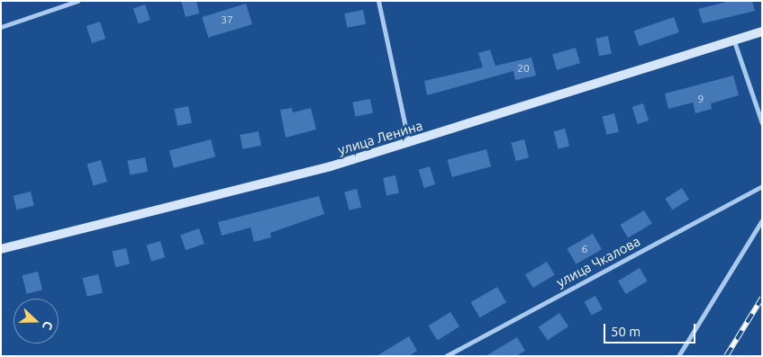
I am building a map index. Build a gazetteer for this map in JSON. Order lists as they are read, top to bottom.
{
  "streets": {
    "main road": ["улица Ленина"],
    "street": ["улица Чкалова"]
  },
  "house_numbers": [
    "37",
    "20",
    "9",
    "6"
  ],
  "scale_bar": "50 m",
  "north": "right"
}
